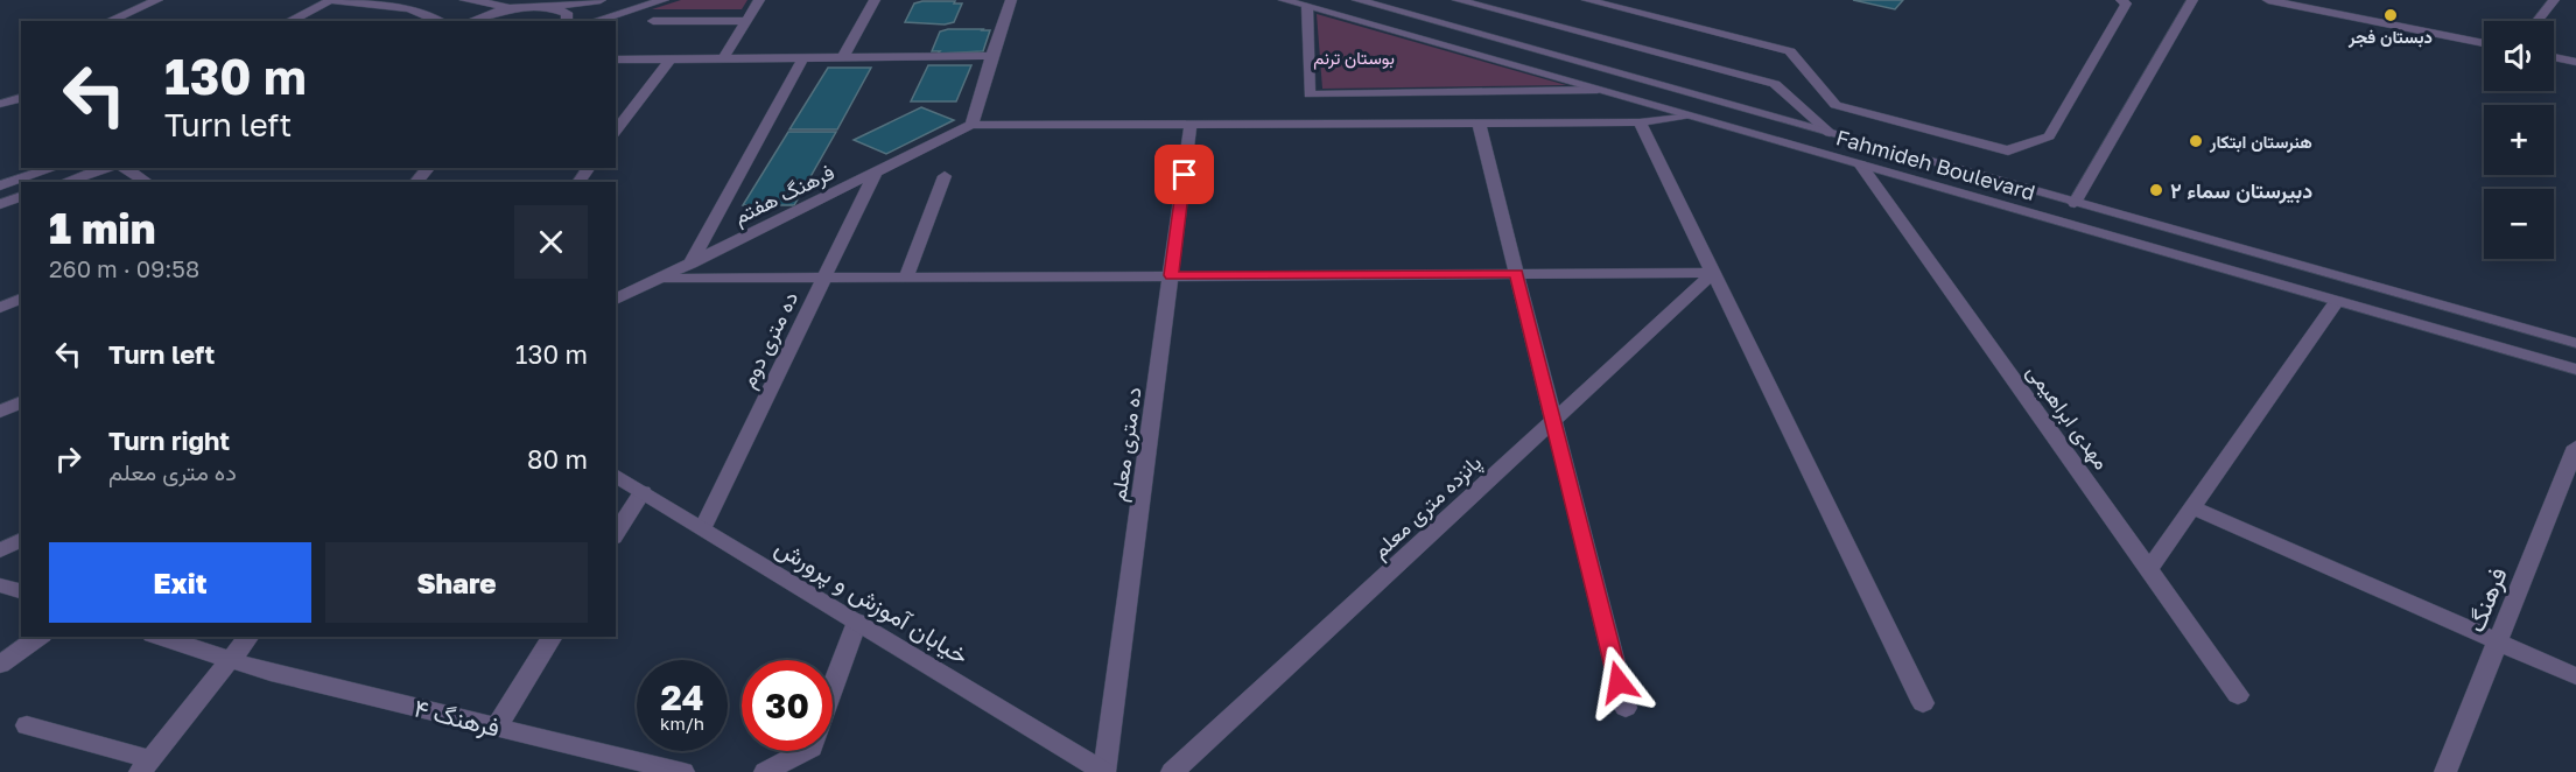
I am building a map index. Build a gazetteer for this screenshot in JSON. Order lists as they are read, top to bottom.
{
  "streets": {
    "street": [
      "Fahmideh Boulevard",
      "فرهنگ هفتم",
      "ده متری دوم",
      "مهدی ابراهیمی",
      "ده متری معلم",
      "پانزده متری معلم",
      "فرهنگ",
      "خیابان آموزش و پرورش",
      "فرهنگ ۴"
    ]
  },
  "crossings": [
    ["Fahmideh Boulevard", "مهدی ابراهیمی"],
    ["فرهنگ هفتم", "ده متری دوم"],
    ["ده متری دوم", "خیابان آموزش و پرورش"],
    ["ده متری معلم", "خیابان آموزش و پرورش"]
  ],
  "parks": ["بوستان ترنم"],
  "places": ["دبستان فجر", "هنرستان ابتکار", "دبیرستان سماء ٢"],
  "page": {
    "map_buttons": ["+", "−"],
    "turn": ["130 m", "Turn left"],
    "heading": ["1 min", "260 m · 09:58"],
    "list": [
      {
        "name": "Turn left",
        "value": "130 m"
      },
      {
        "name": "Turn right",
        "note": "ده متری معلم",
        "value": "80 m"
      }
    ],
    "buttons": ["Exit", "Share"],
    "speed": "24 km/h",
    "limit": "30"
  }
}
